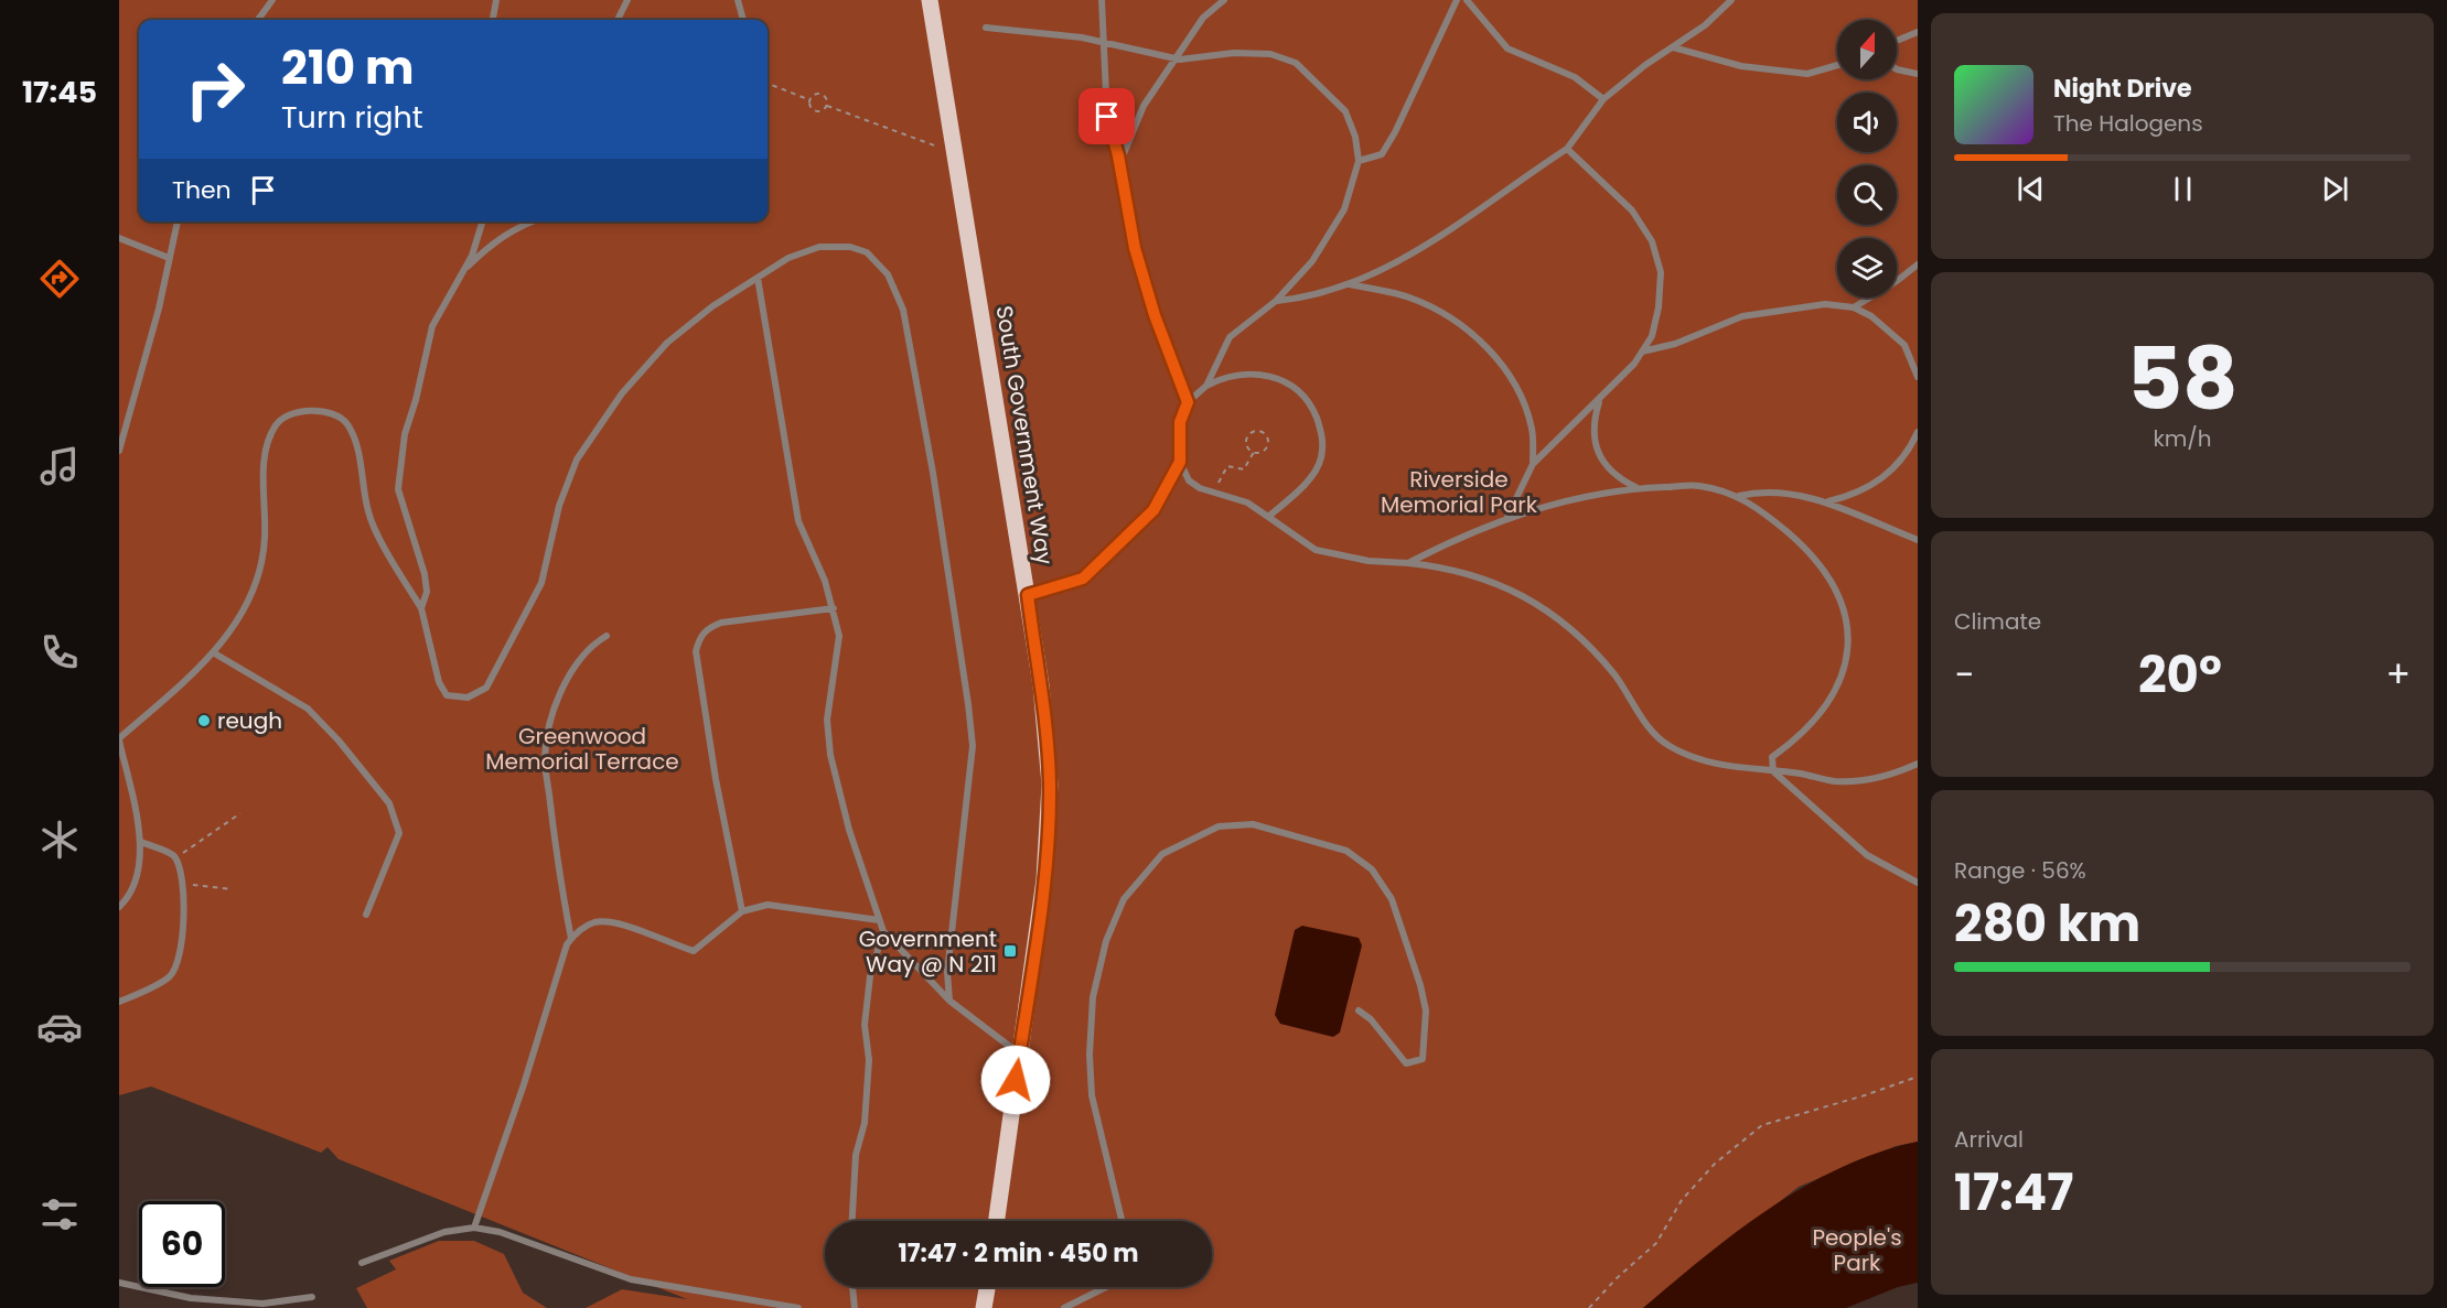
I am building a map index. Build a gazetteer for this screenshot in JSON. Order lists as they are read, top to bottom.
{
  "streets": {
    "main road": ["South Government Way"]
  },
  "parks": ["Riverside Memorial Park", "Greenwood Memorial Terrace", "People's Park"],
  "places": {
    "other": ["reugh"],
    "transit": ["Government Way @ N 211"]
  },
  "north": "top",
  "page": {
    "tabs": "17:45",
    "turn": ["210 m", "Turn right"],
    "song": ["Night Drive", "The Halogens"],
    "then": "Then",
    "tile": [
      ["58", "km/h"],
      "Climate",
      ["Range · 56%", "280 km"],
      ["Arrival", "17:47"]
    ],
    "heat": ["−", "20°", "+"],
    "limit": "60",
    "trip": "17:47 · 2 min · 450 m"
  }
}
